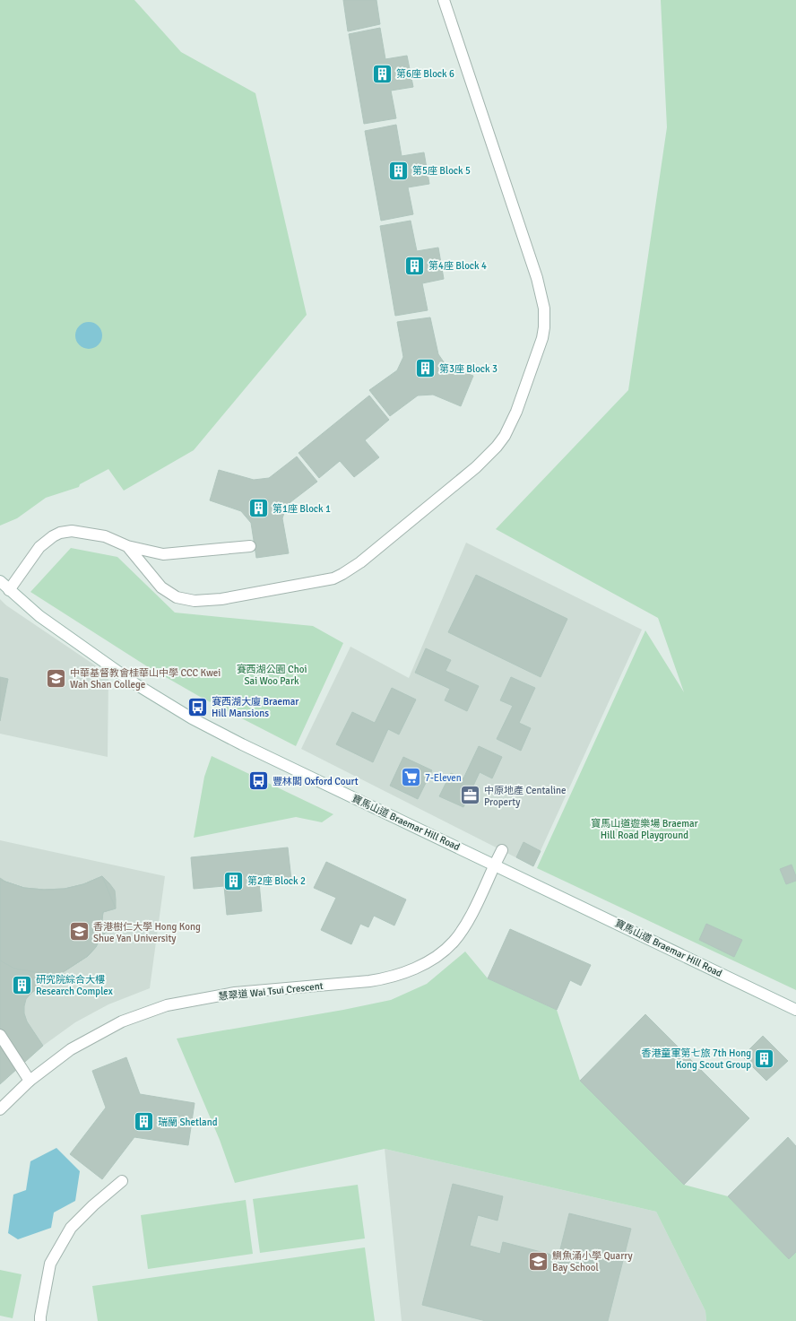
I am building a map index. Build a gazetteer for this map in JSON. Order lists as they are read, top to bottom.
{
  "streets": {
    "street": ["寶馬山道 Braemar Hill Road", "慧翠道 Wai Tsui Crescent"]
  },
  "crossings": [
    ["寶馬山道 Braemar Hill Road", "慧翠道 Wai Tsui Crescent"]
  ],
  "parks": ["賽西湖公園 Choi Sai Woo Park", "寶馬山道遊樂場 Braemar Hill Road Playground"],
  "places": {
    "building": [
      "第6座 Block 6",
      "第5座 Block 5",
      "第4座 Block 4",
      "第3座 Block 3",
      "第1座 Block 1",
      "第2座 Block 2",
      "研究院綜合大樓 Research Complex",
      "香港童軍第七旅 7th Hong Kong Scout Group",
      "瑞蘭 Shetland"
    ],
    "school or university": ["中華基督教會桂華山中學 CCC Kwei Wah Shan College", "香港樹仁大學 Hong Kong Shue Yan University", "鰂魚涌小學 Quarry Bay School"],
    "bus stop": ["賽西湖大廈 Braemar Hill Mansions", "豐林閣 Oxford Court"],
    "supermarket": ["7-Eleven"],
    "office": ["中原地產 Centaline Property"]
  }
}
